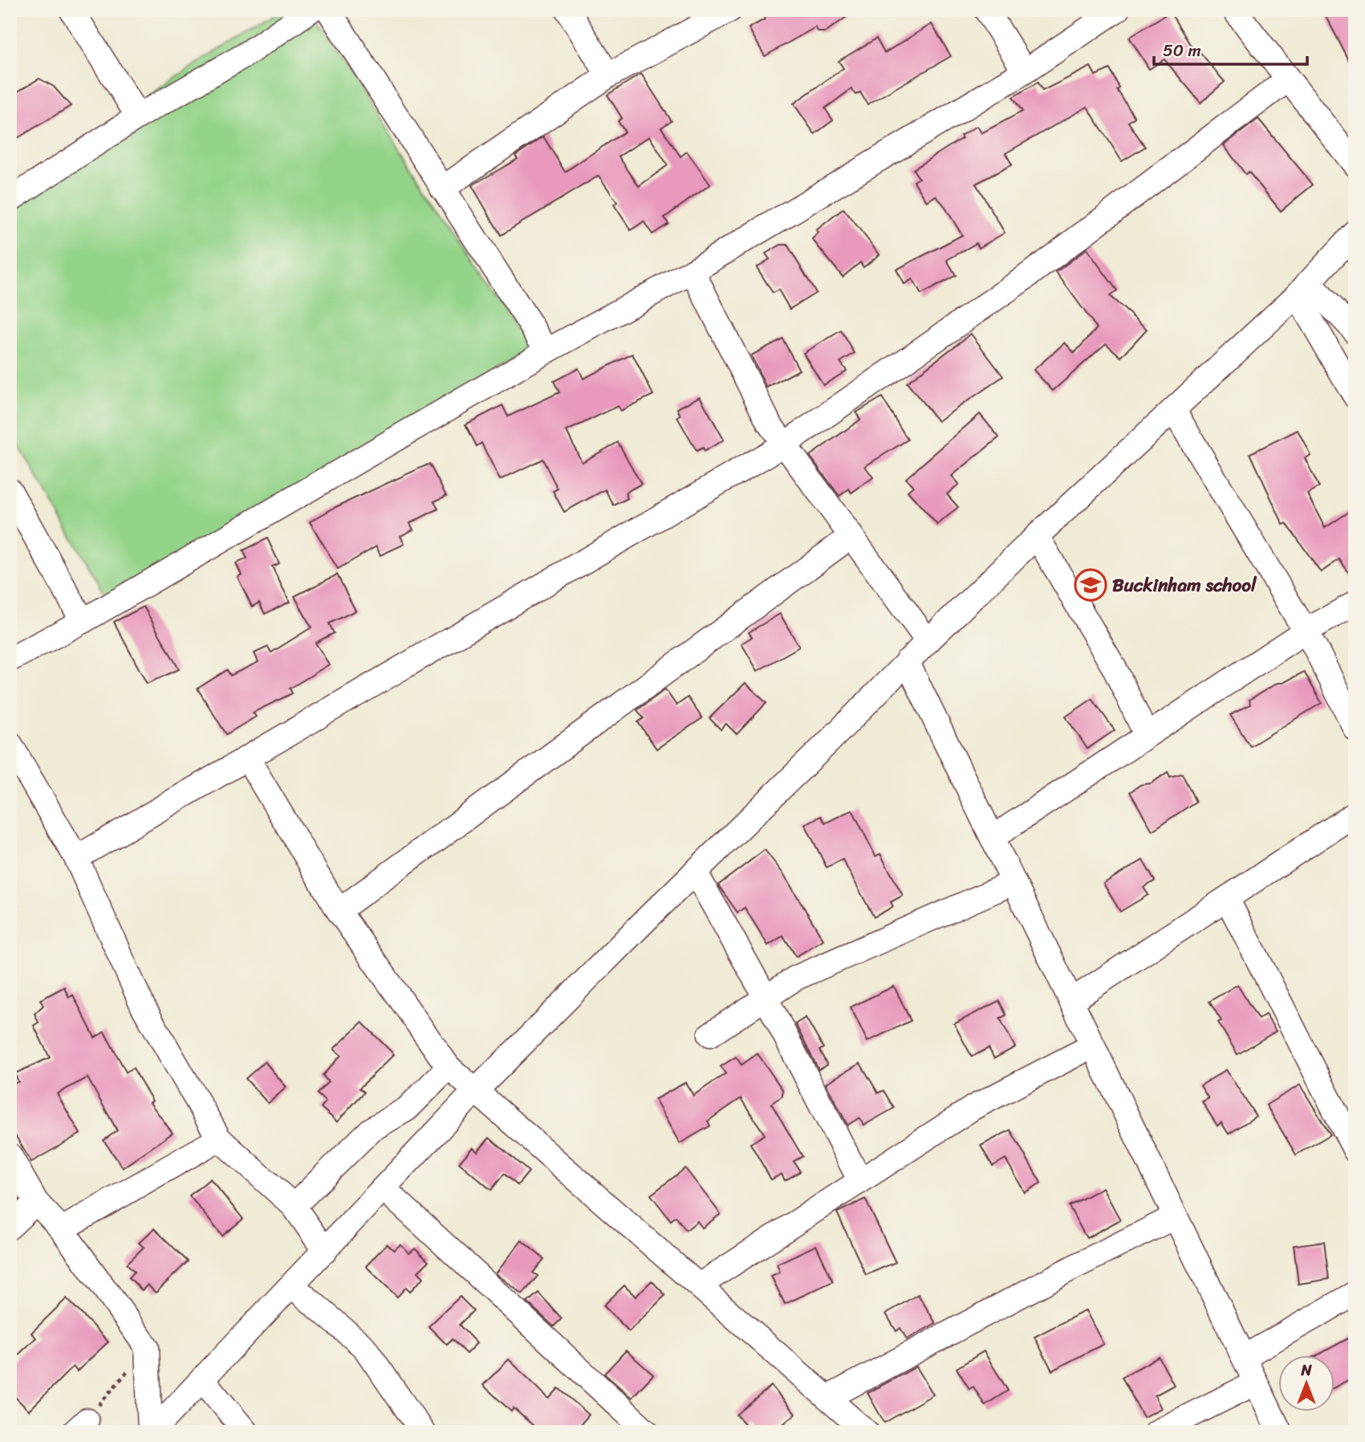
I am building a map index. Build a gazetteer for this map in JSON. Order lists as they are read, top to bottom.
{
  "places": {
    "school or university": ["Buckinham school"]
  },
  "scale_bar": "50 m",
  "north": "top"
}
